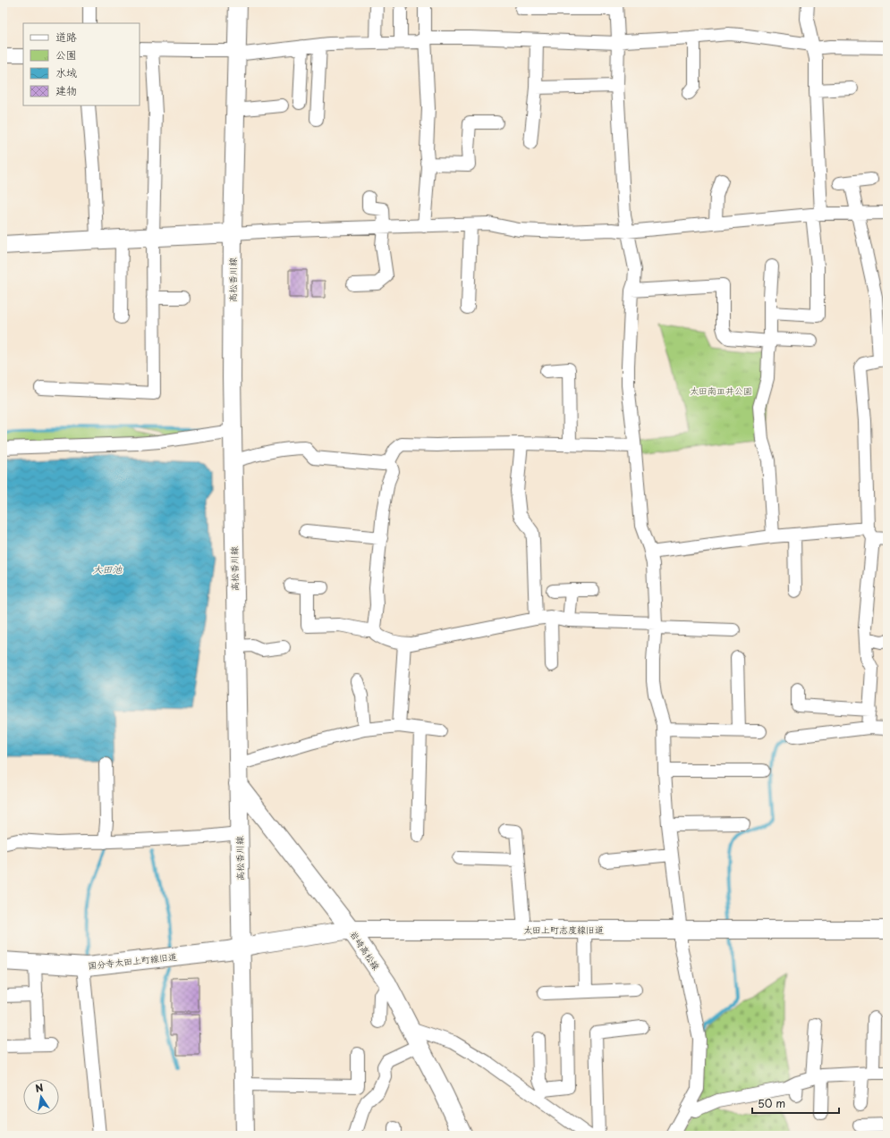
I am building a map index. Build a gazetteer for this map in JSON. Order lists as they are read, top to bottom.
{
  "streets": {
    "main road": [
      "高松香川線",
      "太田上町志度線旧道",
      "岩崎高松線",
      "国分寺太田上町線旧道"
    ]
  },
  "crossings": [
    ["高松香川線", "太田上町志度線旧道"],
    ["高松香川線", "岩崎高松線"],
    ["高松香川線", "国分寺太田上町線旧道"],
    ["太田上町志度線旧道", "岩崎高松線"],
    ["太田上町志度線旧道", "国分寺太田上町線旧道"]
  ],
  "water": ["大田池"],
  "parks": ["太田南皿井公園"],
  "legend": [
    "道路",
    "公園",
    "水域",
    "建物"
  ],
  "scale_bar": "50 m",
  "north": "top"
}
